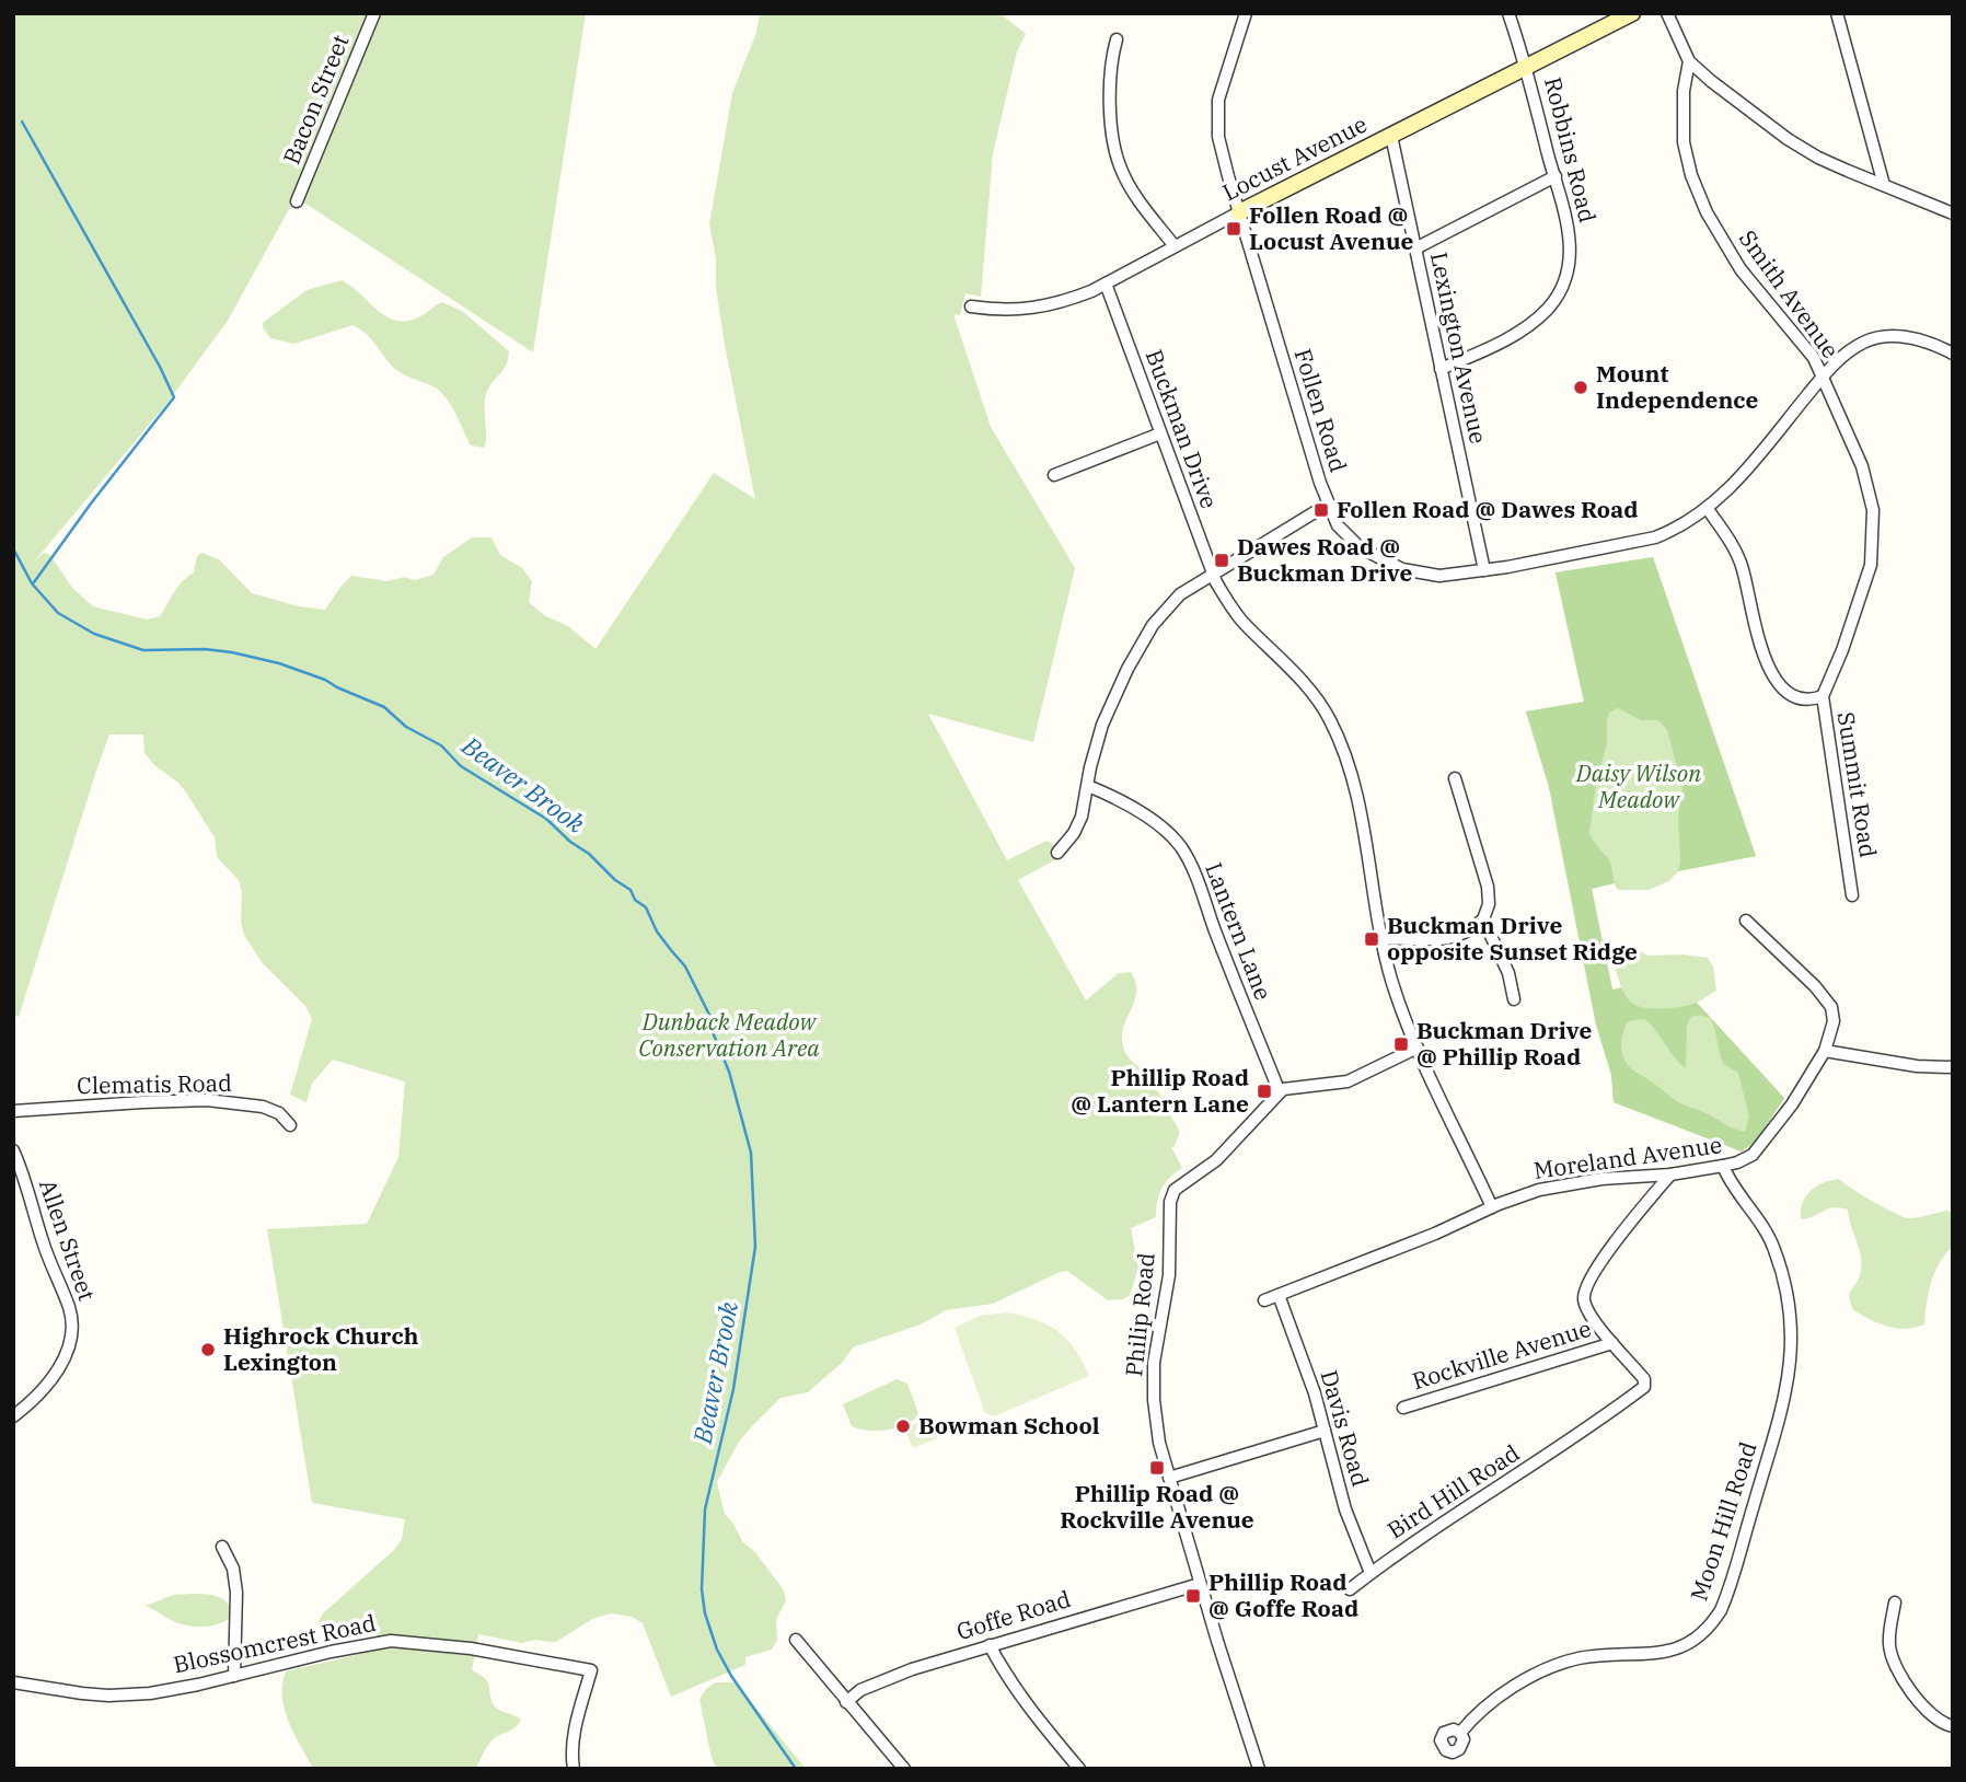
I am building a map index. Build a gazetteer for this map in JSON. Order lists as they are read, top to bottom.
{
  "streets": {
    "street": [
      "Bacon Street",
      "Robbins Road",
      "Locust Avenue",
      "Smith Avenue",
      "Lexington Avenue",
      "Follen Road",
      "Buckman Drive",
      "Summit Road",
      "Lantern Lane",
      "Clematis Road",
      "Moreland Avenue",
      "Allen Street",
      "Philip Road",
      "Rockville Avenue",
      "Davis Road",
      "Bird Hill Road",
      "Moon Hill Road",
      "Goffe Road",
      "Blossomcrest Road"
    ]
  },
  "crossings": [
    ["Robbins Road", "Locust Avenue"],
    ["Robbins Road", "Lexington Avenue"],
    ["Locust Avenue", "Lexington Avenue"],
    ["Locust Avenue", "Follen Road"],
    ["Locust Avenue", "Buckman Drive"],
    ["Smith Avenue", "Follen Road"],
    ["Smith Avenue", "Summit Road"],
    ["Lexington Avenue", "Follen Road"],
    ["Follen Road", "Summit Road"],
    ["Buckman Drive", "Moreland Avenue"],
    ["Lantern Lane", "Philip Road"],
    ["Moreland Avenue", "Davis Road"],
    ["Moreland Avenue", "Moon Hill Road"],
    ["Philip Road", "Goffe Road"],
    ["Rockville Avenue", "Bird Hill Road"],
    ["Davis Road", "Bird Hill Road"]
  ],
  "water": ["Beaver Brook"],
  "parks": ["Daisy Wilson Meadow", "Dunback Meadow Conservation Area"],
  "places": {
    "transit": [
      "Follen Road @ Locust Avenue",
      "Follen Road @ Dawes Road",
      "Dawes Road @ Buckman Drive",
      "Buckman Drive opposite Sunset Ridge",
      "Buckman Drive @ Phillip Road",
      "Phillip Road @ Lantern Lane",
      "Phillip Road @ Rockville Avenue",
      "Phillip Road @ Goffe Road"
    ],
    "other": ["Mount Independence", "Highrock Church Lexington", "Bowman School"]
  }
}
